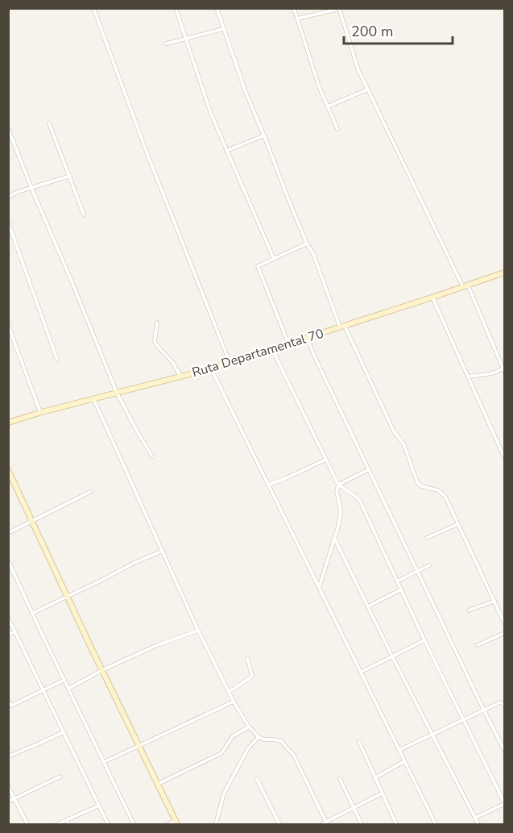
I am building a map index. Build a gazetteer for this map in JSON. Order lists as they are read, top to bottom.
{
  "streets": {
    "main road": ["Ruta Departamental 70"]
  },
  "scale_bar": "200 m"
}
